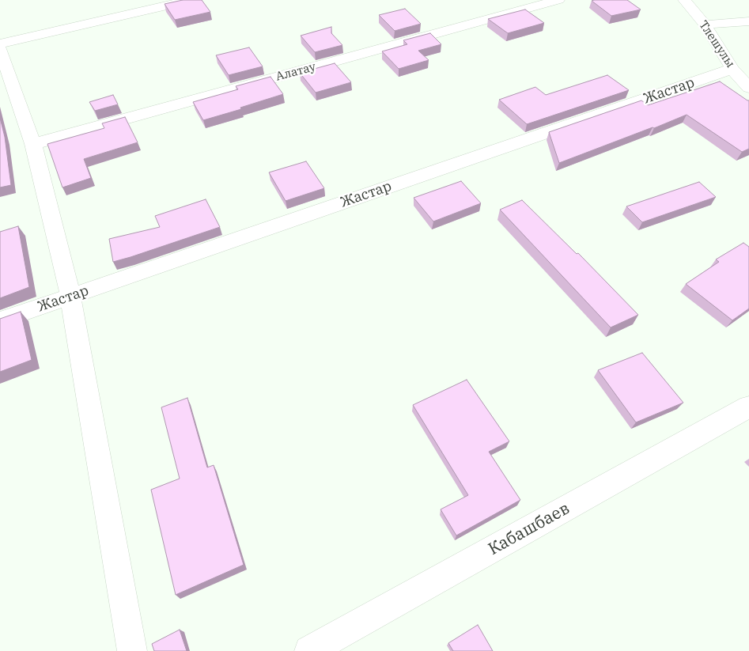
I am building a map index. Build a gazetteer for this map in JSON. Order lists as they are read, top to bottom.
{
  "streets": {
    "street": [
      "Тлешулы",
      "Алатау",
      "Жастар",
      "Кабашбаев"
    ]
  },
  "crossings": [
    ["Тлешулы", "Жастар"]
  ]
}
